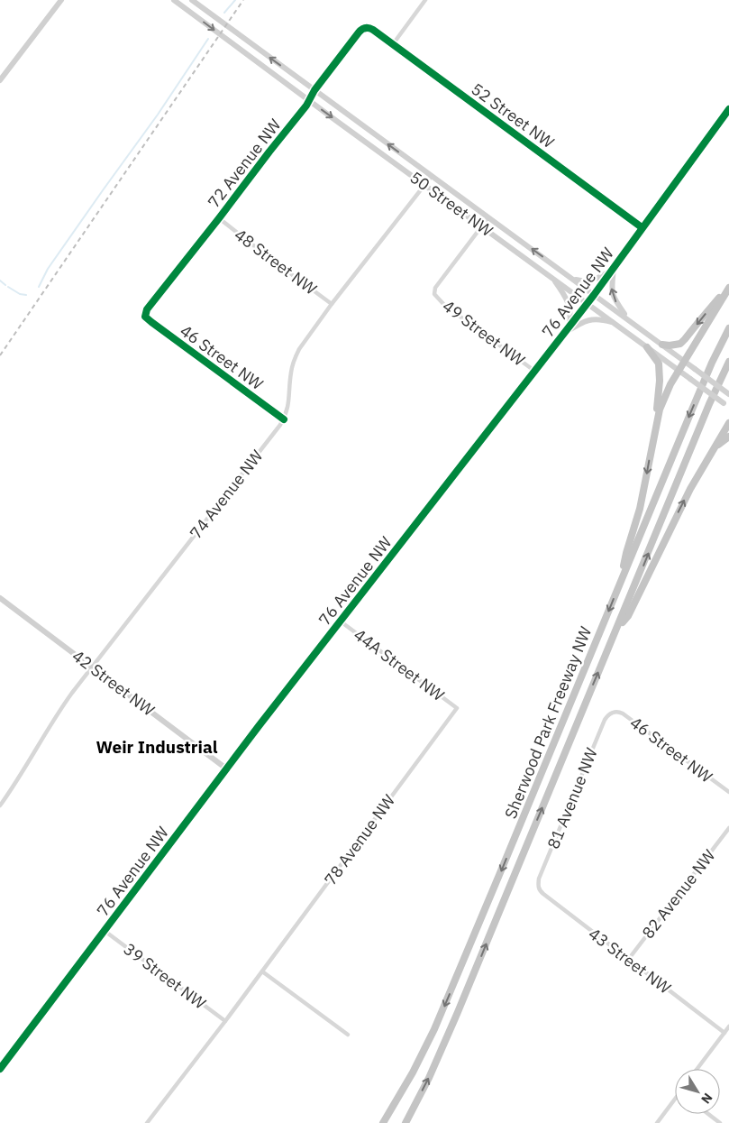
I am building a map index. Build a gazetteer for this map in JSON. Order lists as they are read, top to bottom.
{
  "streets": {
    "highway": ["Sherwood Park Freeway NW"],
    "street": [
      "52 Street NW",
      "72 Avenue NW",
      "50 Street NW",
      "48 Street NW",
      "76 Avenue NW",
      "49 Street NW",
      "46 Street NW",
      "74 Avenue NW",
      "44A Street NW",
      "42 Street NW",
      "81 Avenue NW",
      "78 Avenue NW",
      "82 Avenue NW",
      "43 Street NW",
      "39 Street NW"
    ]
  },
  "crossings": [
    ["52 Street NW", "72 Avenue NW"],
    ["52 Street NW", "76 Avenue NW"],
    ["72 Avenue NW", "50 Street NW"],
    ["72 Avenue NW", "48 Street NW"],
    ["72 Avenue NW", "46 Street NW"],
    ["50 Street NW", "76 Avenue NW"],
    ["50 Street NW", "49 Street NW"],
    ["50 Street NW", "74 Avenue NW"],
    ["48 Street NW", "74 Avenue NW"],
    ["76 Avenue NW", "49 Street NW"],
    ["76 Avenue NW", "44A Street NW"],
    ["76 Avenue NW", "42 Street NW"],
    ["76 Avenue NW", "39 Street NW"],
    ["46 Street NW", "74 Avenue NW"],
    ["46 Street NW", "81 Avenue NW"],
    ["74 Avenue NW", "42 Street NW"],
    ["44A Street NW", "78 Avenue NW"],
    ["81 Avenue NW", "43 Street NW"],
    ["78 Avenue NW", "39 Street NW"],
    ["82 Avenue NW", "43 Street NW"]
  ],
  "districts": ["Weir Industrial"],
  "north": "bottom right"
}
